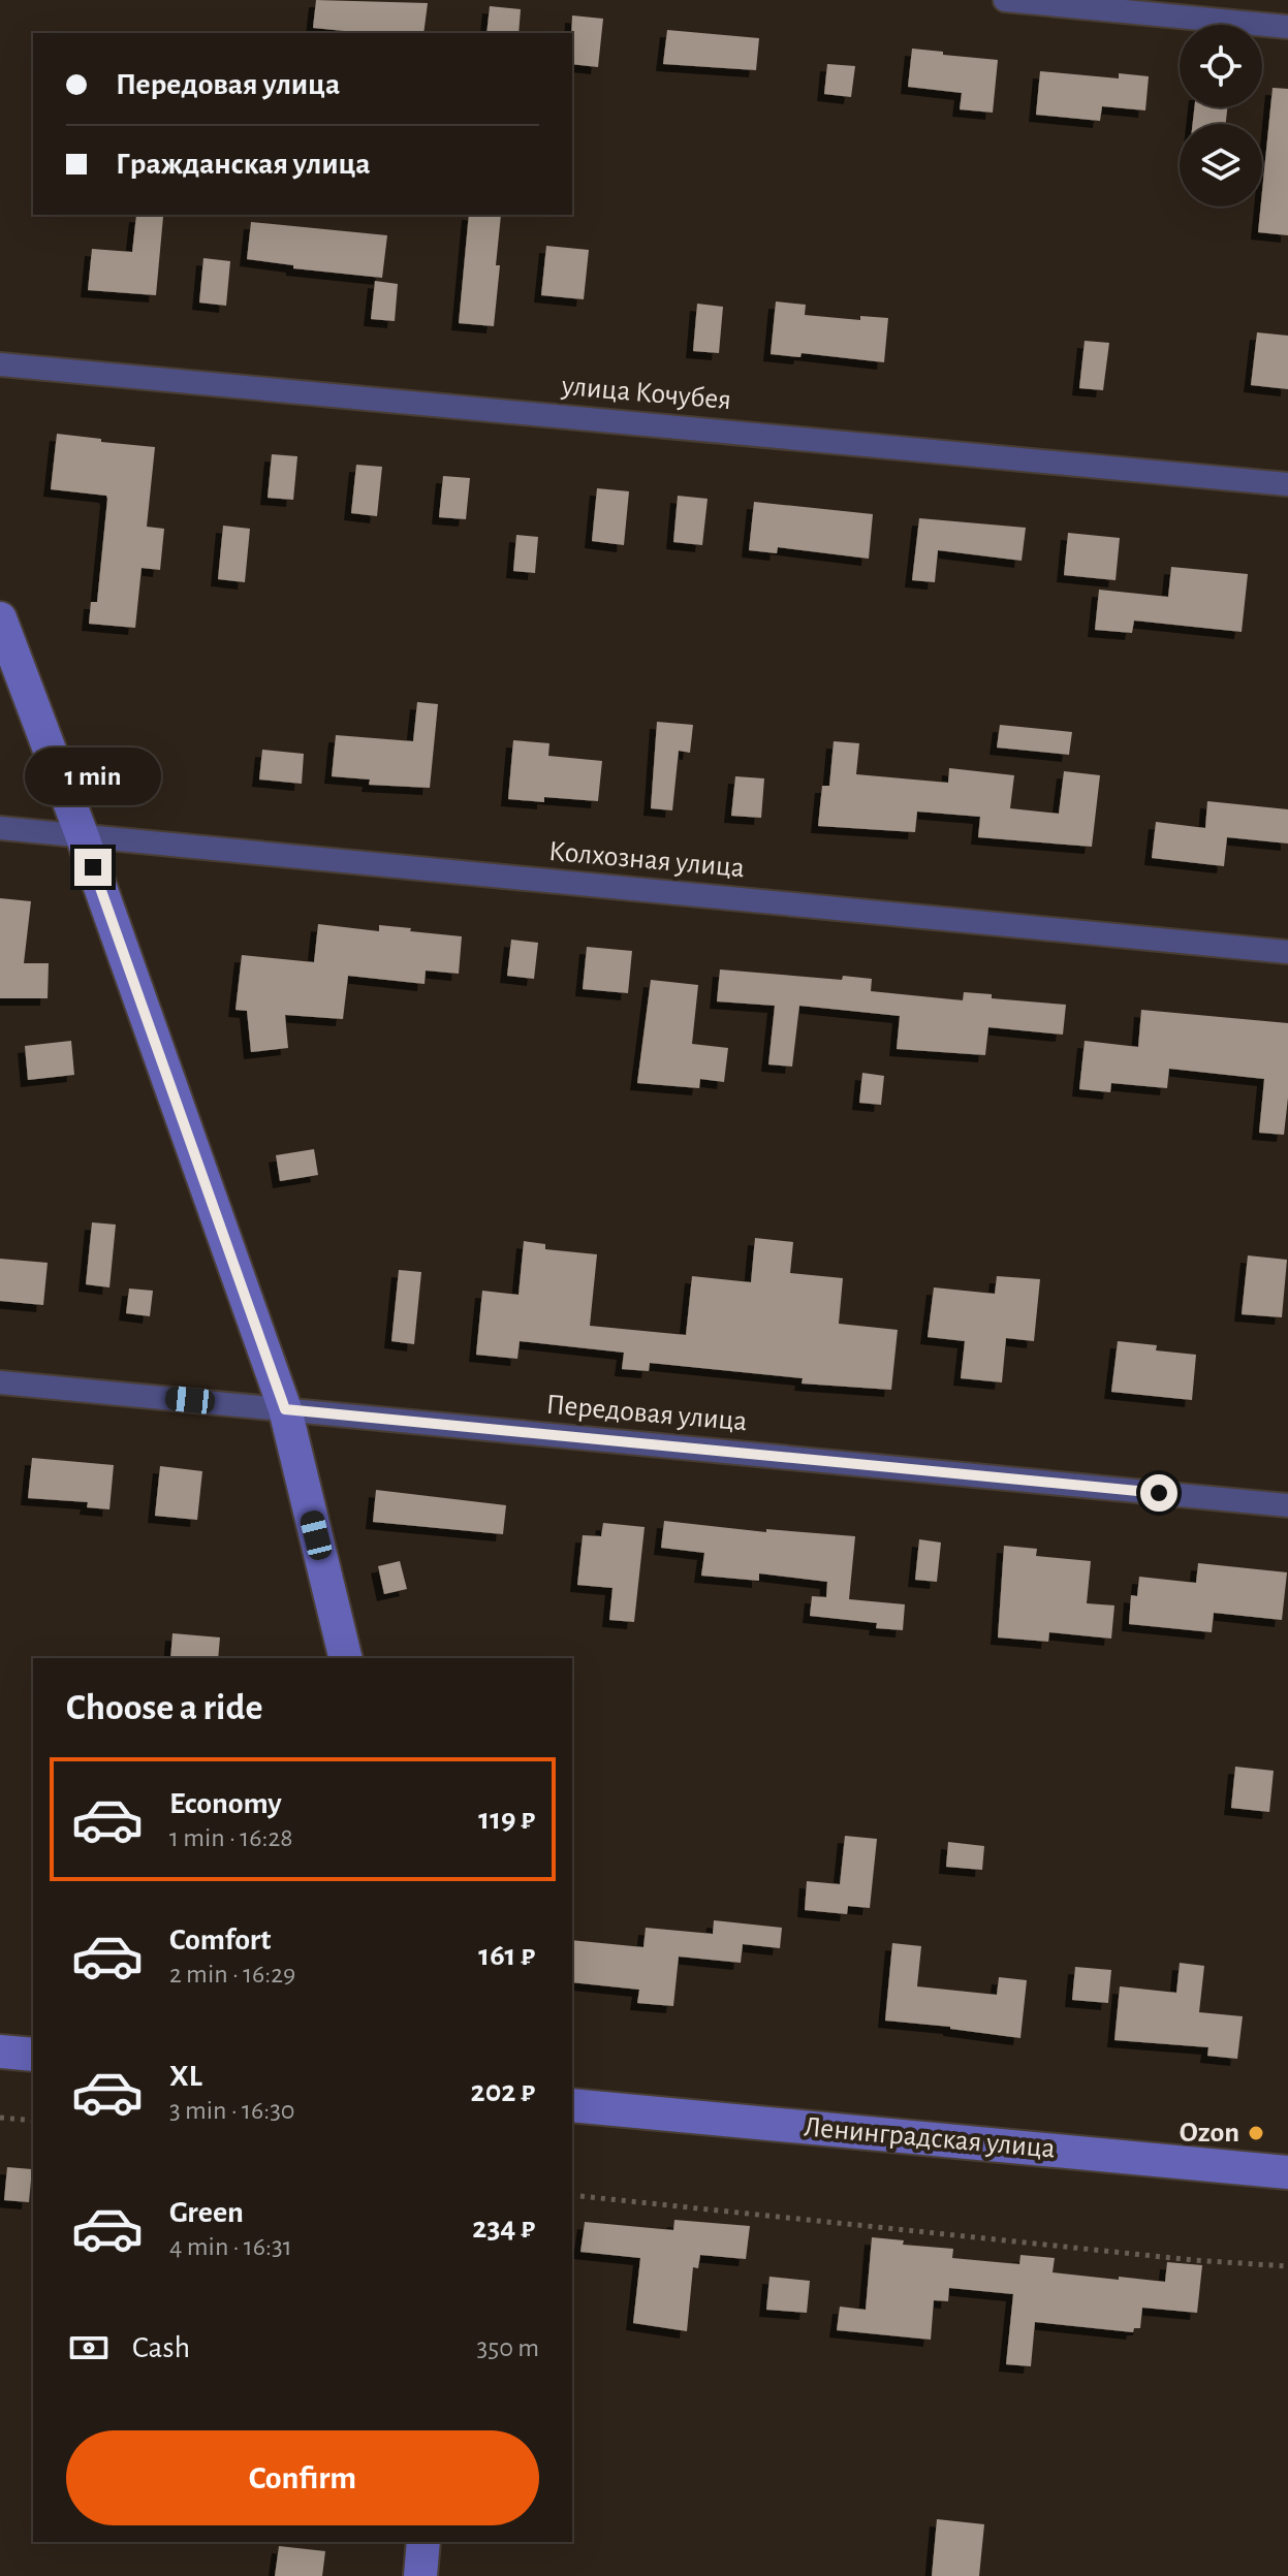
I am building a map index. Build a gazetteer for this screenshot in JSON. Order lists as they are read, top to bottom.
{
  "streets": {
    "main road": ["Ленинградская улица"],
    "street": ["улица Кочубея", "Колхозная улица", "Передовая улица"]
  },
  "places": ["Ozon"],
  "page": {
    "banner": ["Передовая улица", "Гражданская улица"],
    "bubble": "1 min",
    "heading": "Choose a ride",
    "list": [
      {
        "name": "Economy",
        "note": "1 min · 16:28",
        "value": "119 ₽"
      },
      {
        "name": "Comfort",
        "note": "2 min · 16:29",
        "value": "161 ₽"
      },
      {
        "name": "XL",
        "note": "3 min · 16:30",
        "value": "202 ₽"
      },
      {
        "name": "Green",
        "note": "4 min · 16:31",
        "value": "234 ₽"
      }
    ],
    "pay": ["Cash", "350 m"],
    "buttons": "Confirm"
  }
}
